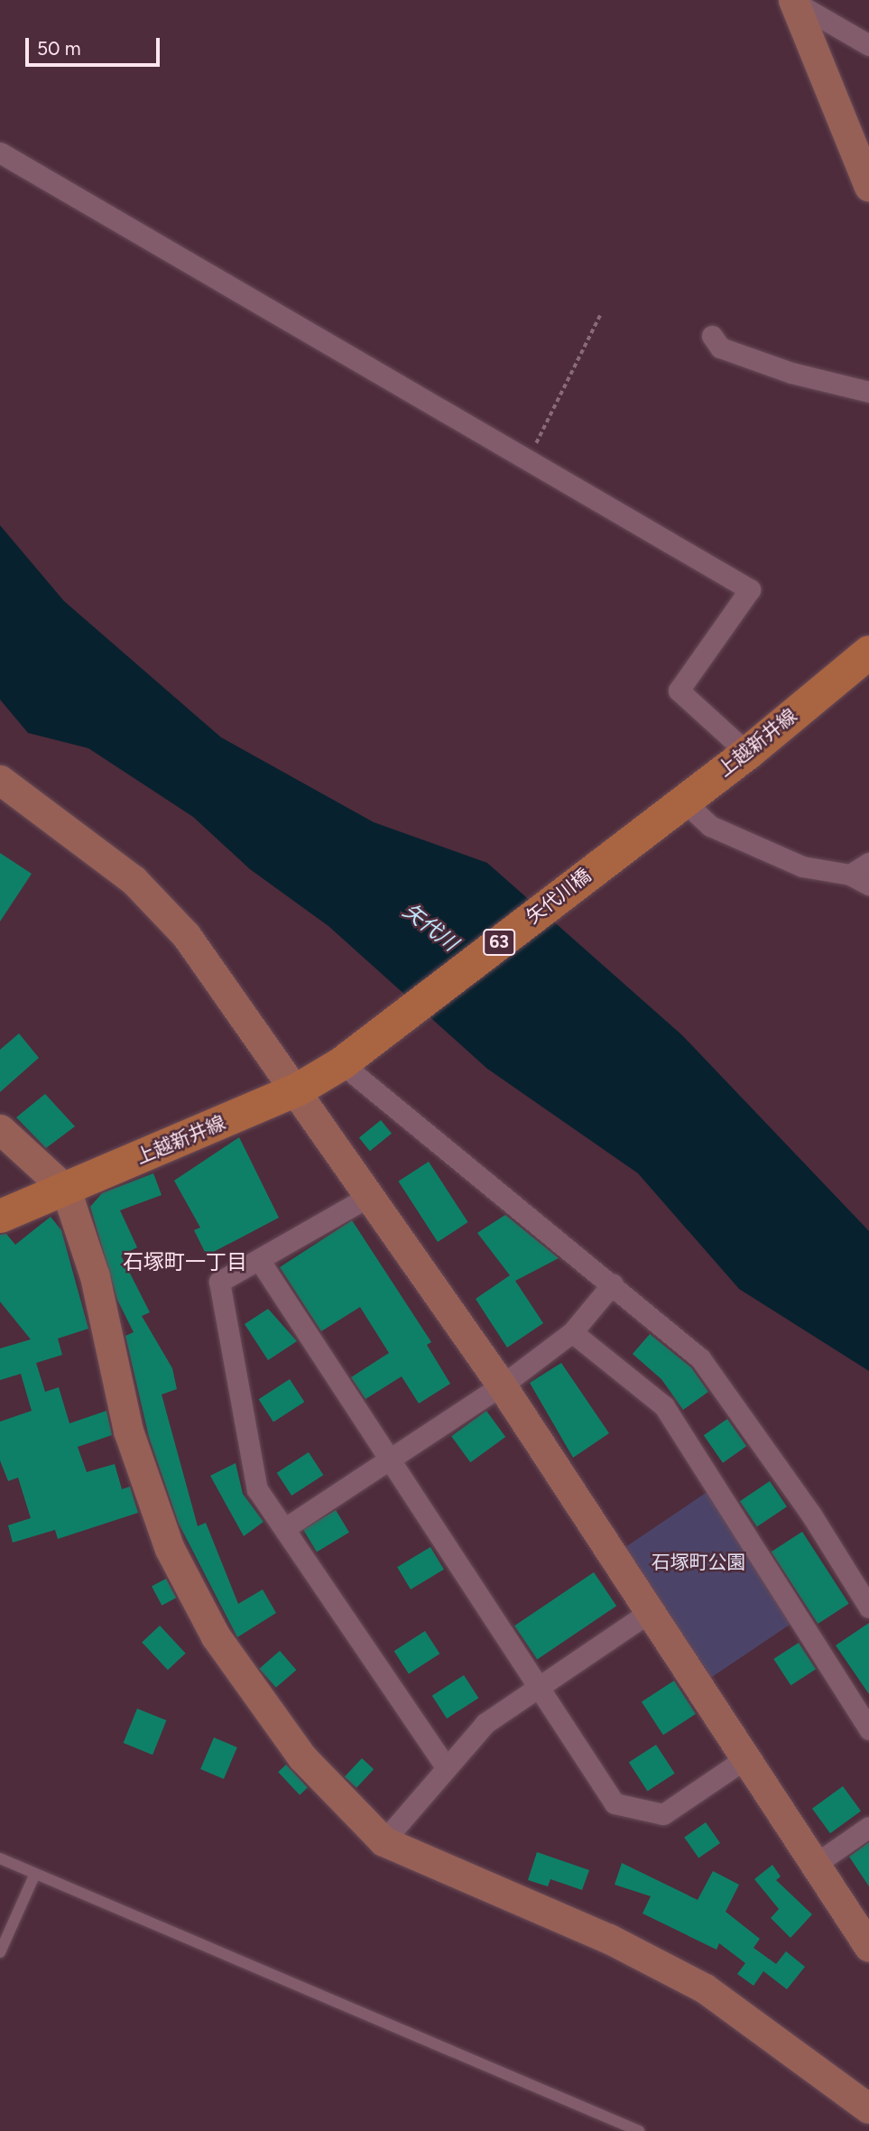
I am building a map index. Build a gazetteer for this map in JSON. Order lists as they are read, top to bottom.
{
  "streets": {
    "main road": ["上越新井線", "矢代川橋", "63"]
  },
  "crossings": [
    ["上越新井線", "矢代川橋"]
  ],
  "districts": ["石塚町一丁目"],
  "water": ["矢代川"],
  "parks": ["石塚町公園"],
  "scale_bar": "50 m"
}
